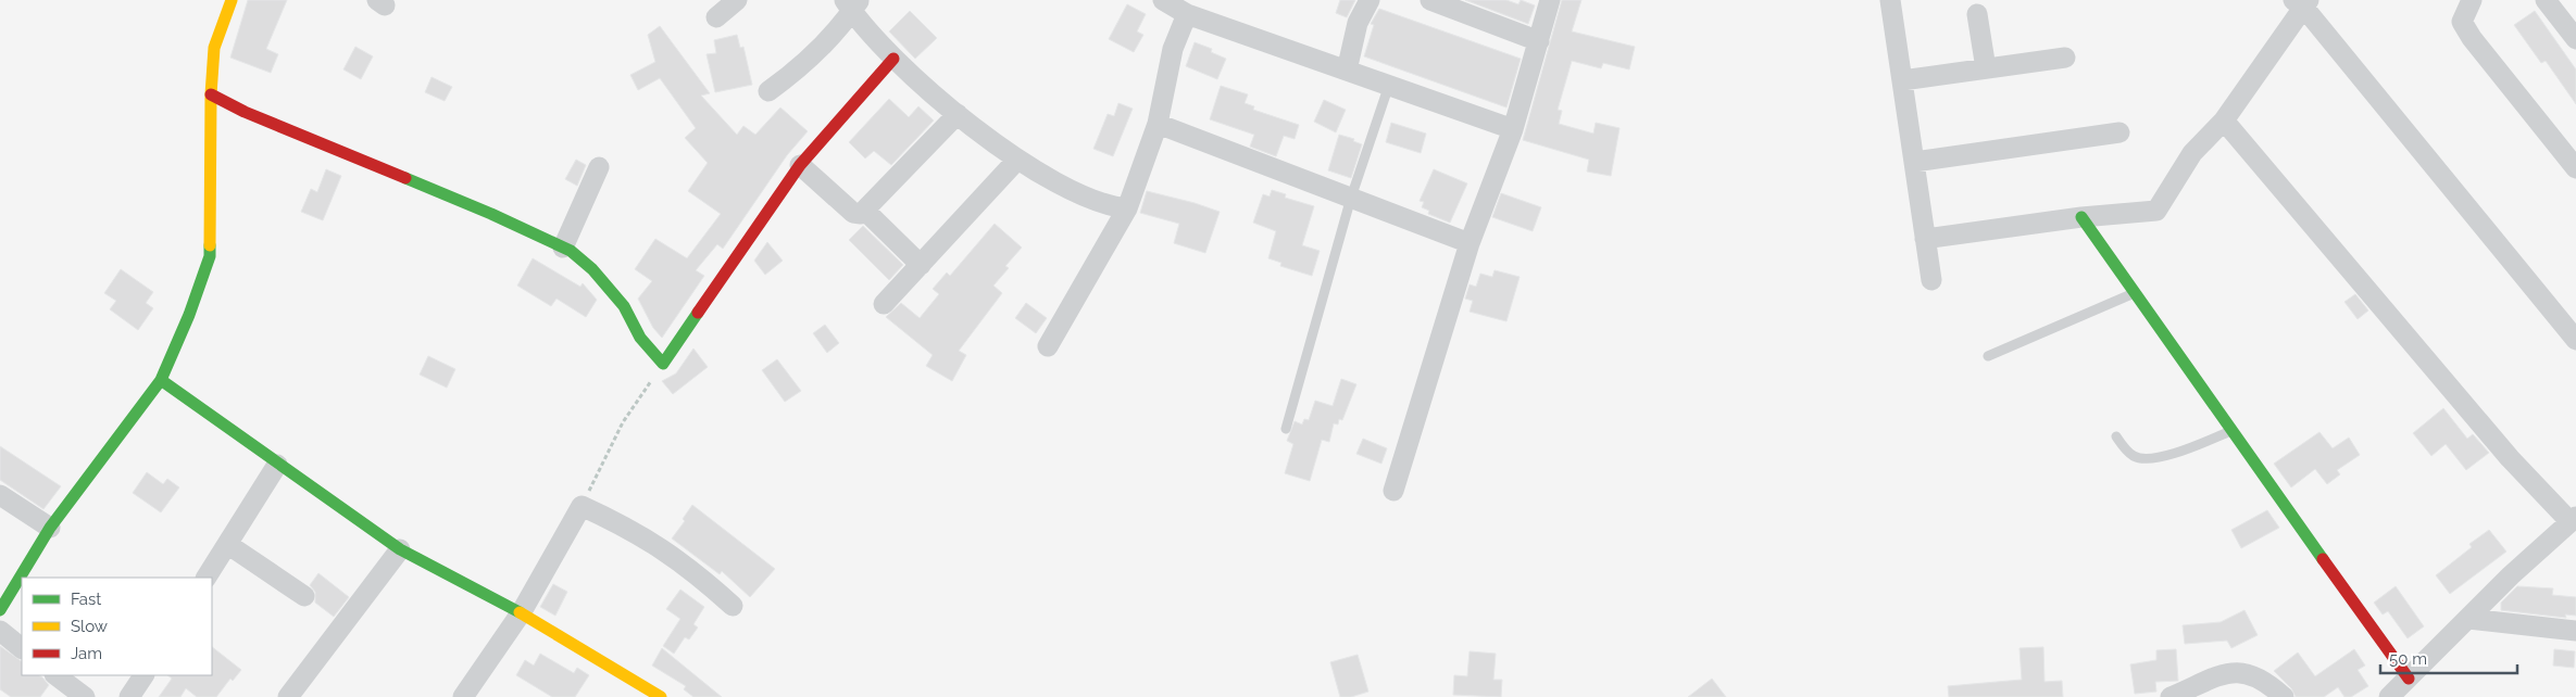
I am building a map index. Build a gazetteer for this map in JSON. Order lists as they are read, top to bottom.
{
  "legend": ["Fast", "Slow", "Jam"],
  "scale_bar": "50 m"
}
